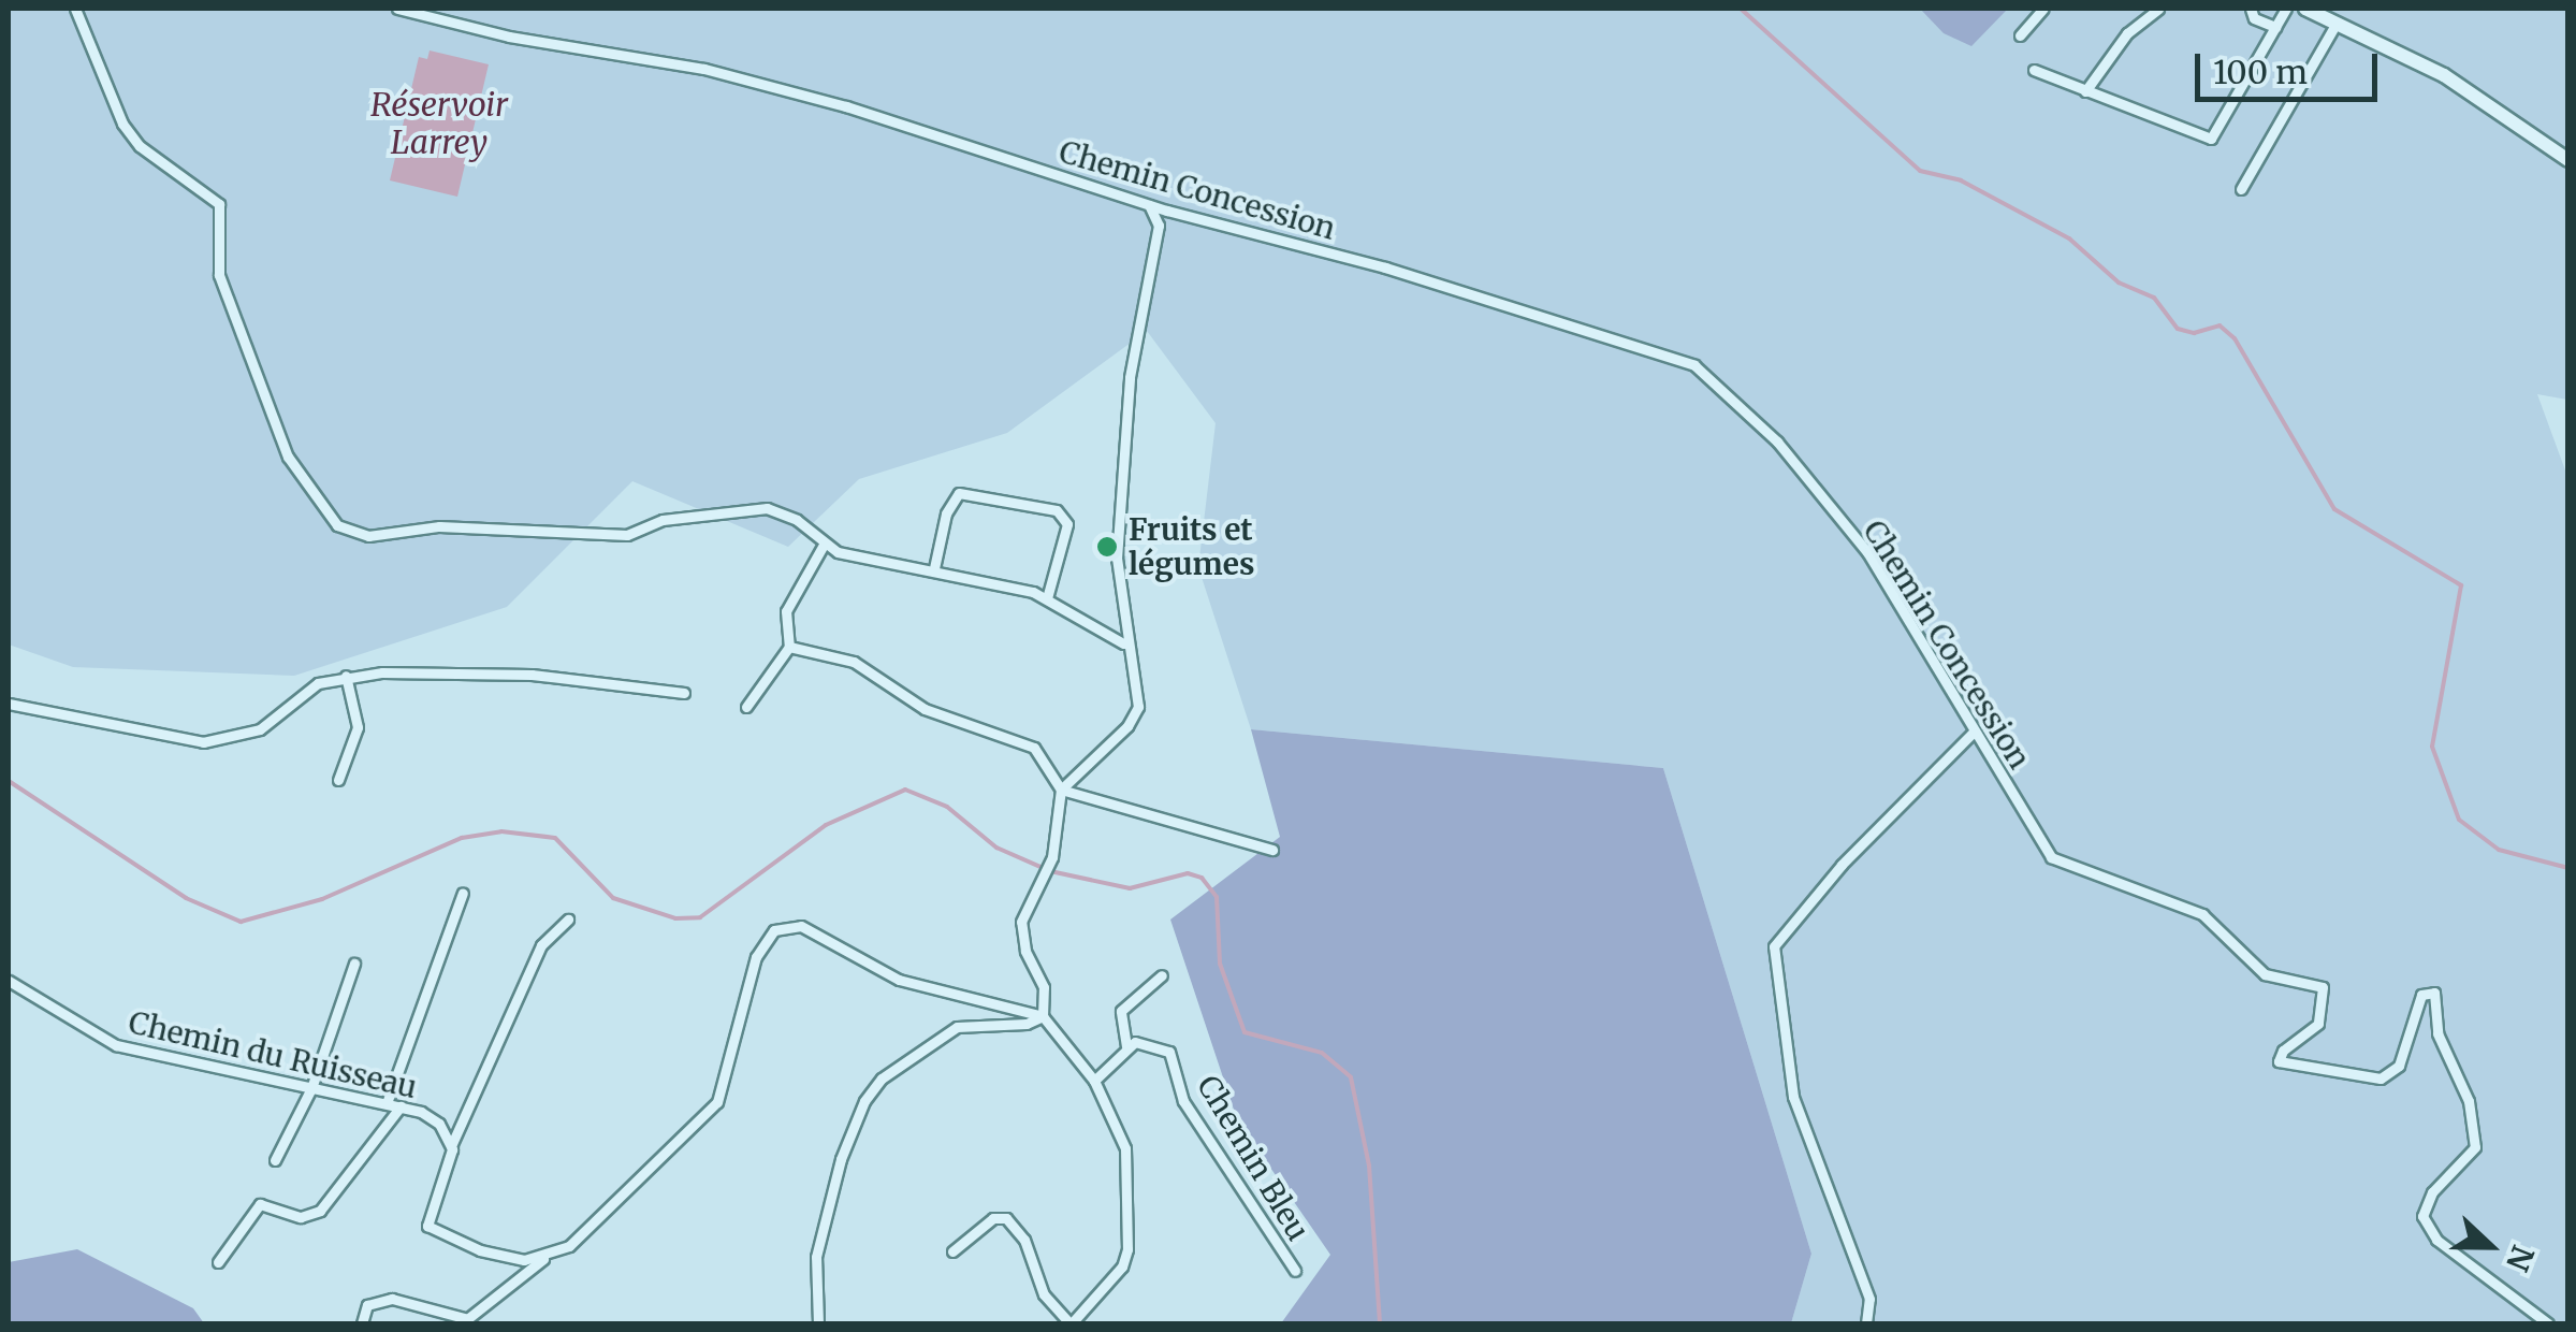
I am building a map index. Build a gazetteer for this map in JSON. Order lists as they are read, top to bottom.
{
  "streets": {
    "street": ["Chemin Concession", "Chemin du Ruisseau", "Chemin Bleu"]
  },
  "water": ["Réservoir Larrey"],
  "places": ["Fruits et légumes"],
  "scale_bar": "100 m",
  "north": "right"
}
